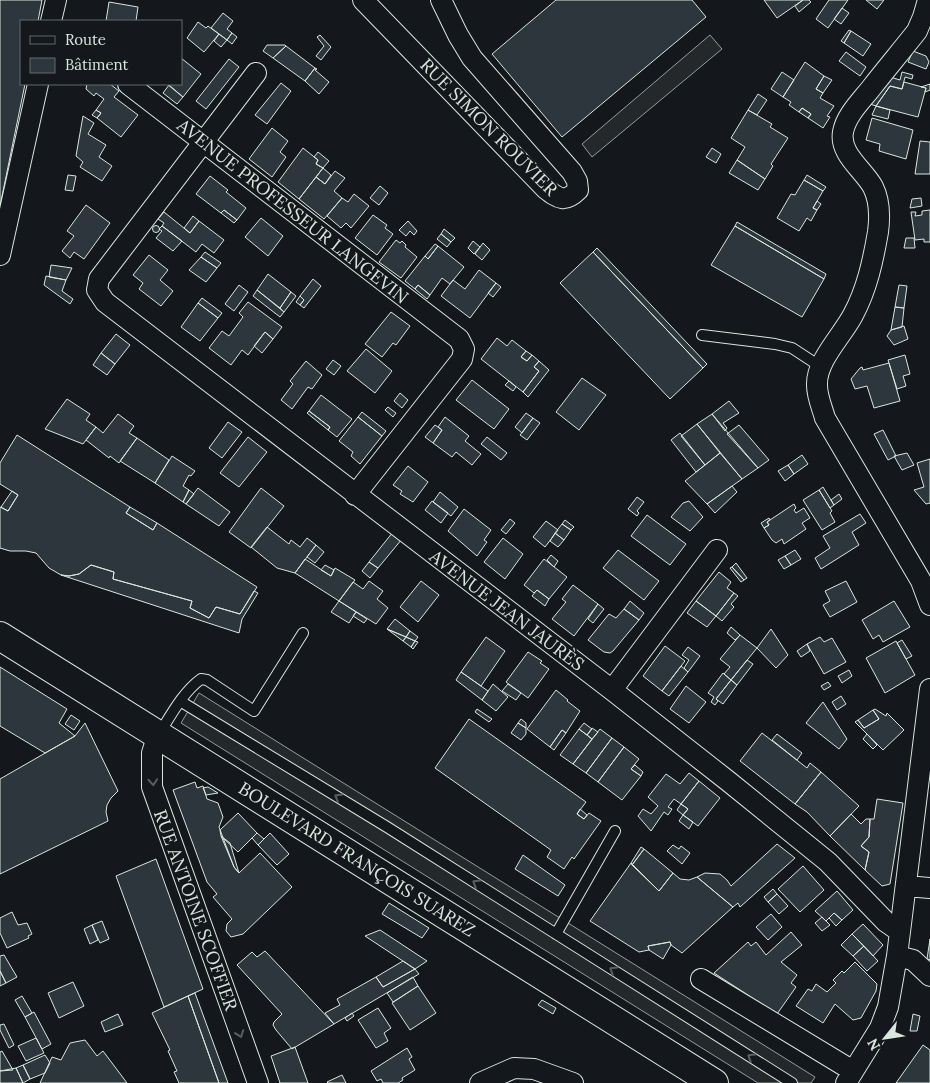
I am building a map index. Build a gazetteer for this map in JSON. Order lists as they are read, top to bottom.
{
  "streets": {
    "main road": ["BOULEVARD FRANÇOIS SUAREZ"],
    "street": [
      "RUE SIMON ROUVIER",
      "AVENUE PROFESSEUR LANGEVIN",
      "AVENUE JEAN JAURÈS",
      "RUE ANTOINE SCOFFIER"
    ]
  },
  "crossings": [
    ["AVENUE PROFESSEUR LANGEVIN", "AVENUE JEAN JAURÈS"],
    ["BOULEVARD FRANÇOIS SUAREZ", "RUE ANTOINE SCOFFIER"]
  ],
  "one_way": ["RUE ANTOINE SCOFFIER"],
  "legend": ["Route", "Bâtiment"],
  "north": "bottom left"
}
